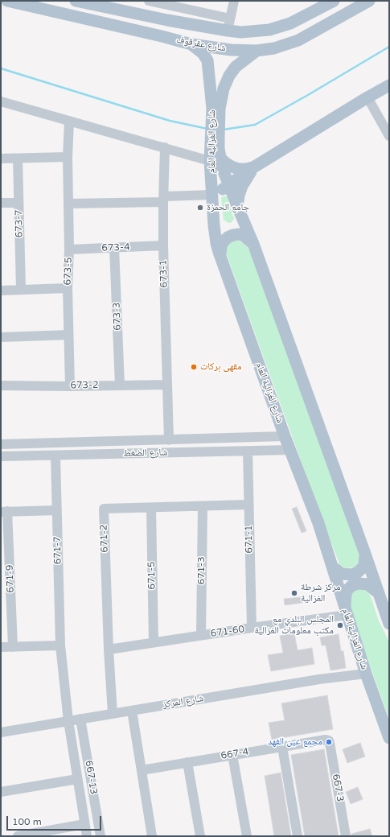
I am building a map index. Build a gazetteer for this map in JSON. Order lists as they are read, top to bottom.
{
  "streets": {
    "main road": ["شارع عقرقوف", "شارع الغزالية العام"],
    "street": [
      "673-7",
      "673-4",
      "673-5",
      "673-1",
      "673-3",
      "673-2",
      "شارع الضغط",
      "671-2",
      "671-1",
      "671-7",
      "671-3",
      "671-5",
      "671-9",
      "671-60",
      "شارع المركز",
      "667-4",
      "667-13",
      "667-3"
    ]
  },
  "crossings": [
    ["شارع عقرقوف", "شارع الغزالية العام"],
    ["شارع الغزالية العام", "شارع الضغط"],
    ["شارع الغزالية العام", "671-60"],
    ["شارع الغزالية العام", "شارع المركز"],
    ["673-4", "673-5"],
    ["673-4", "673-1"],
    ["673-4", "673-3"],
    ["673-5", "673-2"],
    ["673-1", "673-2"],
    ["673-1", "شارع الضغط"],
    ["673-3", "673-2"],
    ["شارع الضغط", "671-1"],
    ["شارع الضغط", "671-7"],
    ["671-2", "671-1"],
    ["671-2", "671-3"],
    ["671-2", "671-5"],
    ["671-2", "671-60"],
    ["671-2", "شارع المركز"],
    ["671-1", "671-60"],
    ["671-7", "شارع المركز"],
    ["671-7", "667-13"],
    ["671-3", "671-60"],
    ["671-5", "671-60"],
    ["شارع المركز", "667-13"],
    ["667-4", "667-3"]
  ],
  "places": [
    "جامع الحمزة",
    "مقهى بركات",
    "مركز شرطة الغزالية",
    "المجلس البلدي مع مكتب معلومات الغزالية",
    "مجمع عين الفهد"
  ],
  "scale_bar": "100 m"
}
